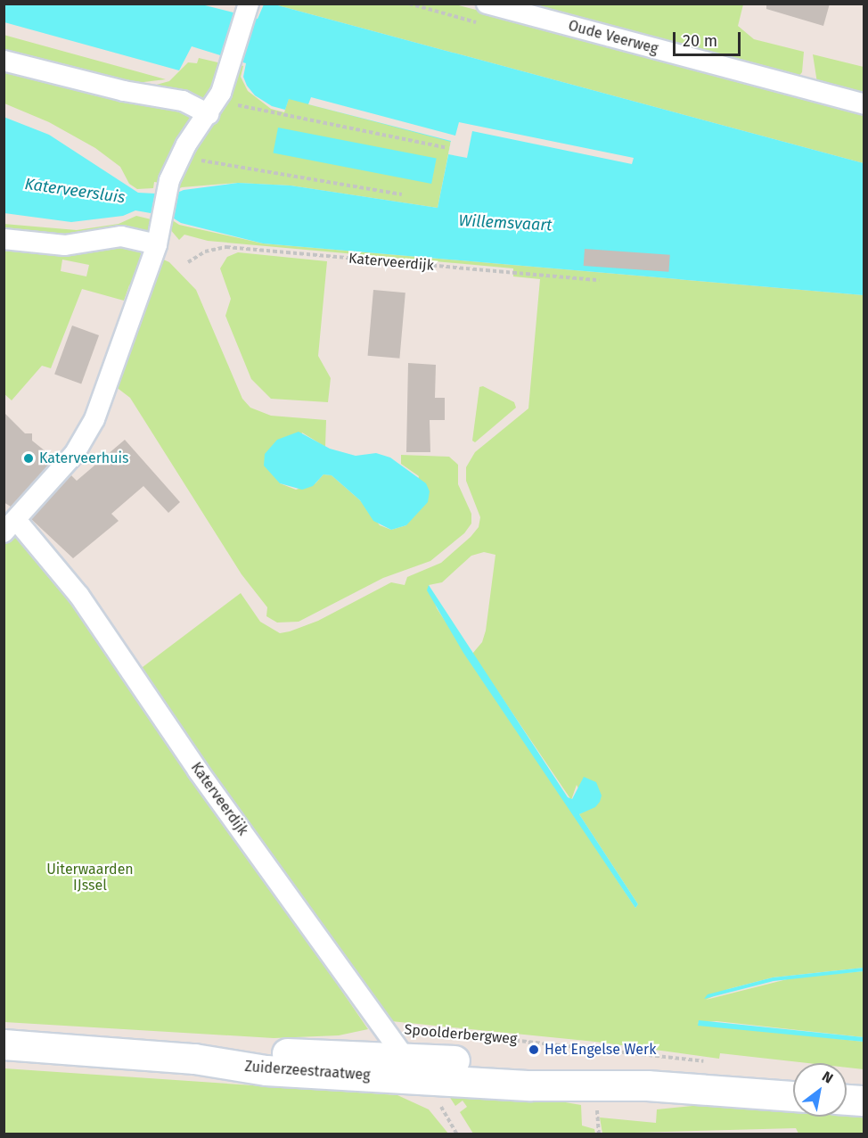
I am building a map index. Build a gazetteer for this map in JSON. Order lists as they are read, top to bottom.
{
  "streets": {
    "main road": ["Spoolderbergweg", "Zuiderzeestraatweg"],
    "street": ["Oude Veerweg", "Katerveerdijk"]
  },
  "crossings": [
    ["Katerveerdijk", "Spoolderbergweg"],
    ["Katerveerdijk", "Zuiderzeestraatweg"],
    ["Spoolderbergweg", "Zuiderzeestraatweg"]
  ],
  "water": ["Katerveersluis", "Willemsvaart"],
  "parks": ["Uiterwaarden IJssel"],
  "places": ["Katerveerhuis", "Het Engelse Werk"],
  "scale_bar": "20 m",
  "north": "top right"
}
